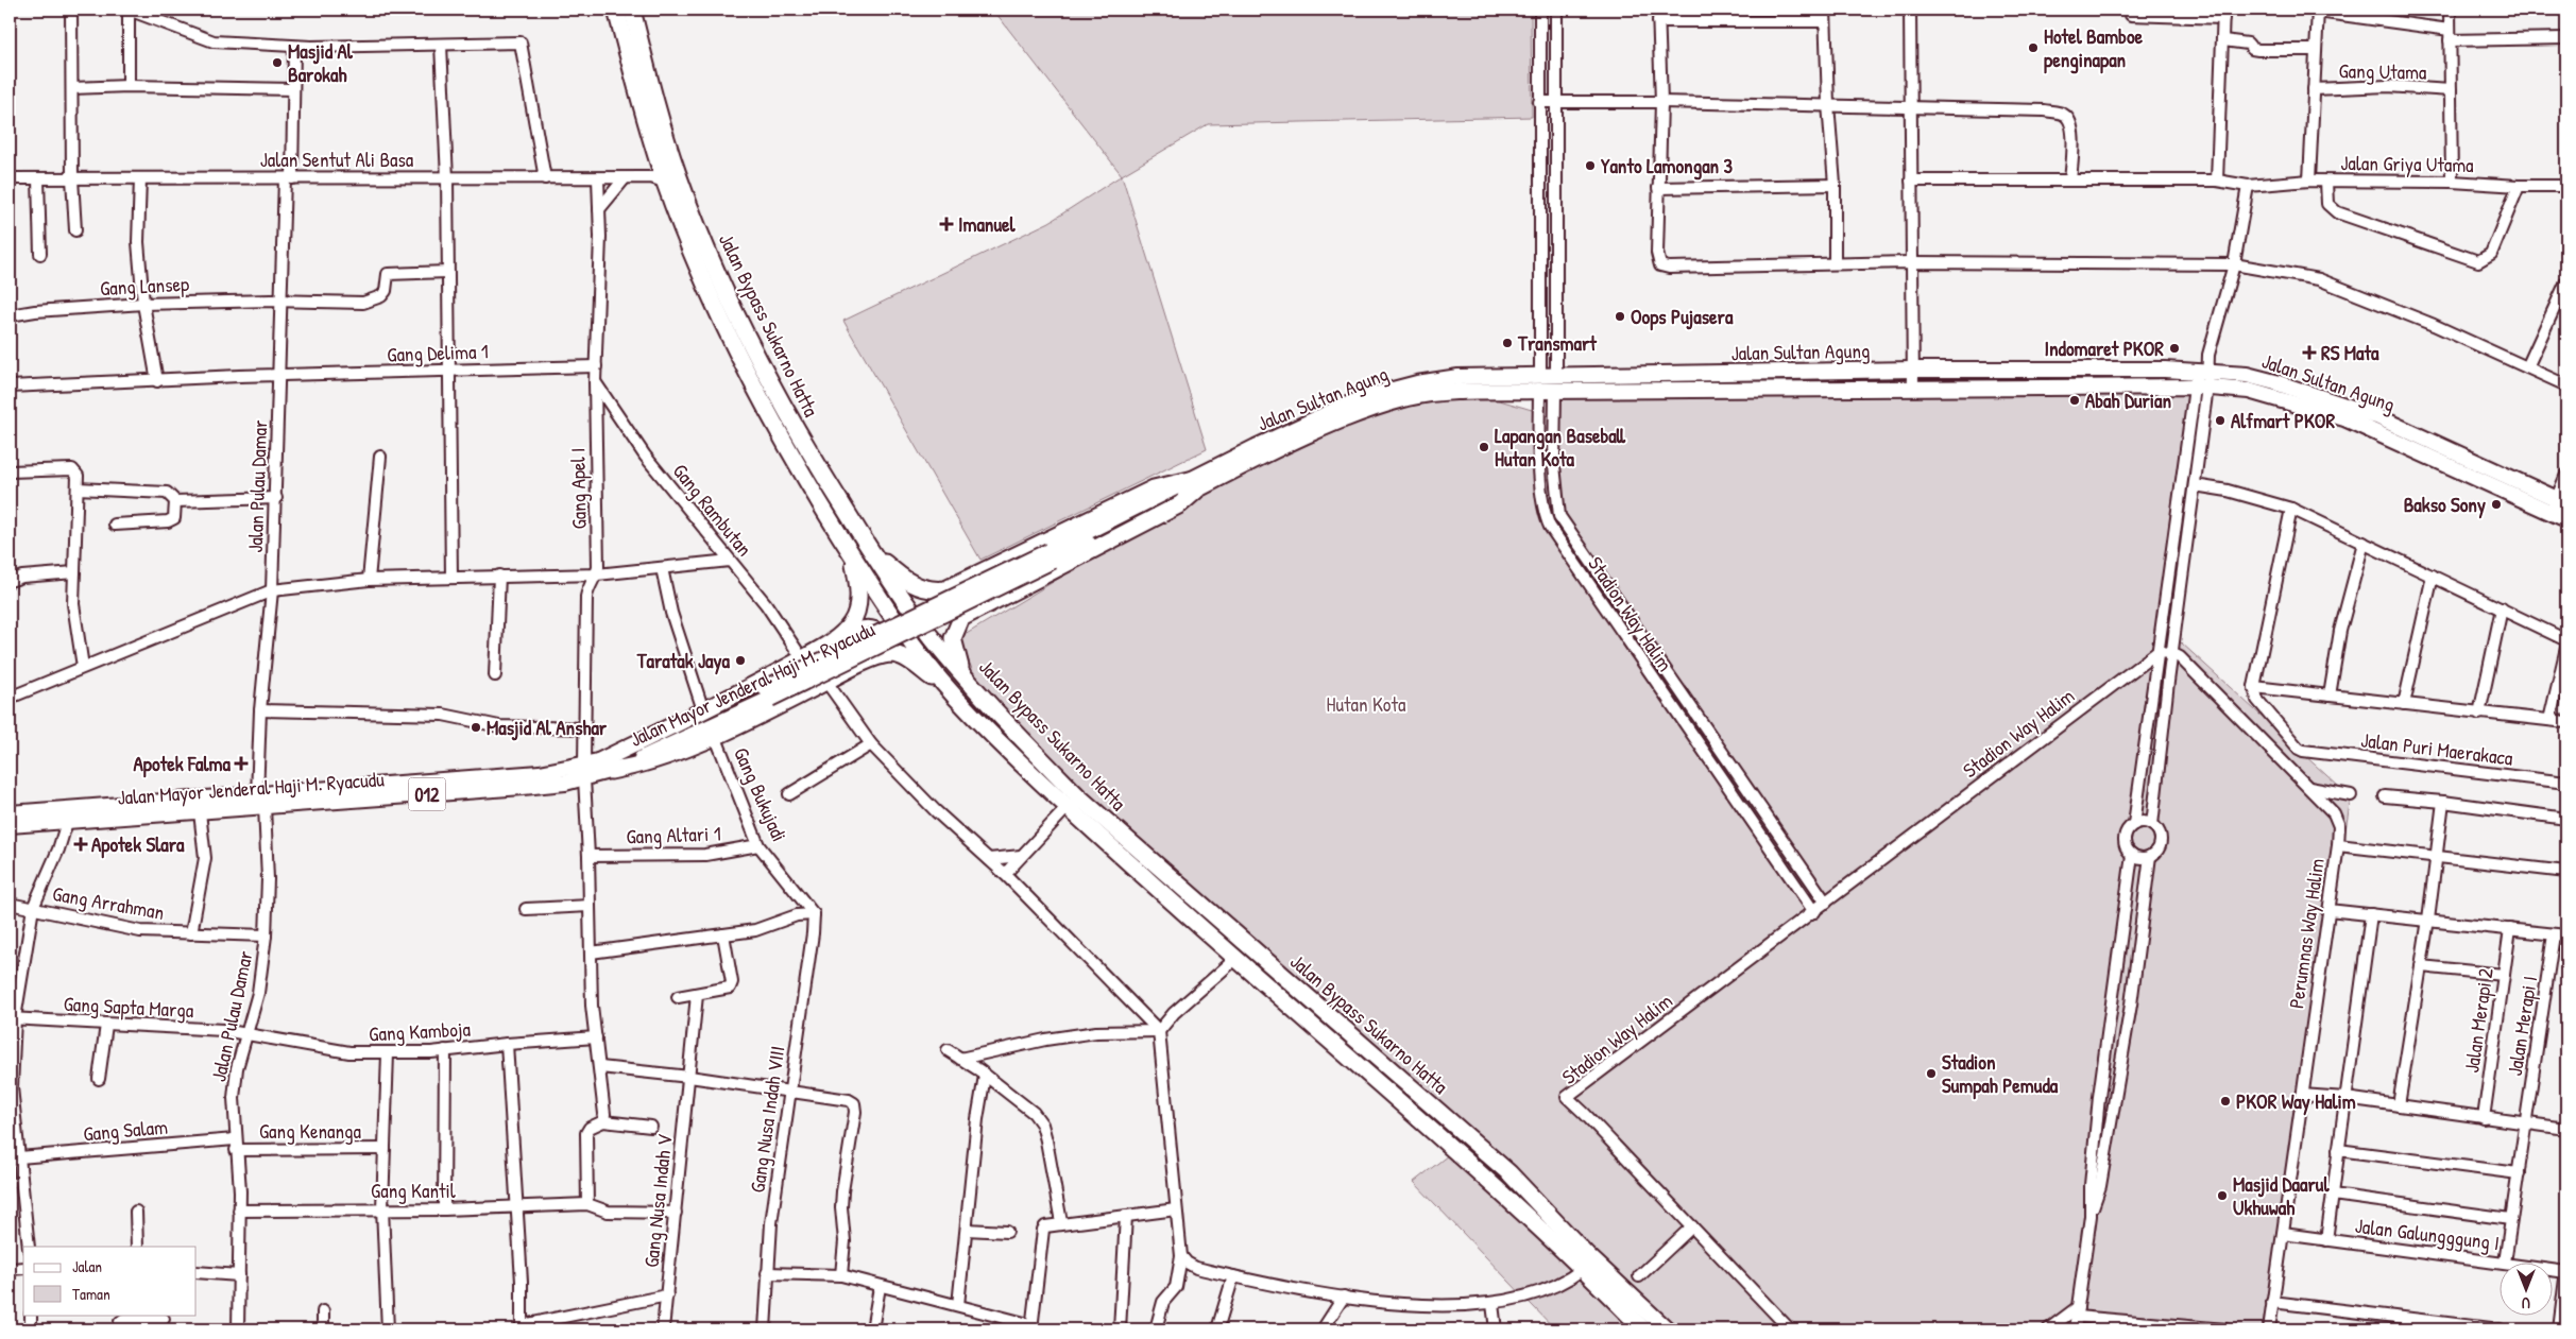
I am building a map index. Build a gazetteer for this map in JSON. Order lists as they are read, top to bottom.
{
  "streets": {
    "highway": ["Jalan Bypass Sukarno Hatta"],
    "main road": ["Jalan Sultan Agung", "Jalan Mayor Jenderal Haji M. Ryacudu", "012"],
    "street": [
      "Gang Utama",
      "Jalan Sentut Ali Basa",
      "Jalan Griya Utama",
      "Gang Lansep",
      "Gang Delima 1",
      "Jalan Pulau Damar",
      "Gang Apel I",
      "Gang Rambutan",
      "Stadion Way Halim",
      "Jalan Puri Maerakaca",
      "Gang Bukujadi",
      "Gang Altari 1",
      "Gang Arrahman",
      "Perumnas Way Halim",
      "Gang Sapta Marga",
      "Jalan Merapi 2",
      "Jalan Merapi I",
      "Gang Kamboja",
      "Gang Nusa Indah VIII",
      "Gang Salam",
      "Gang Kenanga",
      "Gang Kantil",
      "Gang Nusa Indah V",
      "Jalan Galungggung I"
    ]
  },
  "crossings": [
    ["Jalan Sentut Ali Basa", "Jalan Bypass Sukarno Hatta"],
    ["Jalan Sentut Ali Basa", "Jalan Pulau Damar"],
    ["Jalan Sentut Ali Basa", "Gang Apel I"],
    ["Gang Lansep", "Jalan Pulau Damar"],
    ["Jalan Sultan Agung", "Stadion Way Halim"],
    ["Jalan Sultan Agung", "Jalan Mayor Jenderal Haji M. Ryacudu"],
    ["Gang Delima 1", "Jalan Pulau Damar"],
    ["Gang Delima 1", "Gang Apel I"],
    ["Jalan Pulau Damar", "Jalan Mayor Jenderal Haji M. Ryacudu"],
    ["Jalan Pulau Damar", "Gang Arrahman"],
    ["Jalan Pulau Damar", "Gang Sapta Marga"],
    ["Jalan Pulau Damar", "Gang Kamboja"],
    ["Jalan Pulau Damar", "Gang Salam"],
    ["Jalan Pulau Damar", "Gang Kenanga"],
    ["Jalan Pulau Damar", "Gang Kantil"],
    ["Gang Apel I", "Gang Rambutan"],
    ["Gang Apel I", "Jalan Mayor Jenderal Haji M. Ryacudu"],
    ["Gang Apel I", "Gang Altari 1"],
    ["Gang Apel I", "Gang Kamboja"],
    ["Gang Bukujadi", "Gang Altari 1"],
    ["Gang Bukujadi", "Gang Nusa Indah VIII"],
    ["Perumnas Way Halim", "Jalan Galungggung I"],
    ["Gang Sapta Marga", "Gang Kamboja"],
    ["Gang Salam", "Gang Kenanga"],
    ["Gang Kantil", "Gang Nusa Indah V"]
  ],
  "parks": ["Hutan Kota"],
  "places": {
    "other": [
      "Hotel Bamboe penginapan",
      "Masjid Al Barokah",
      "Yanto Lamongan 3",
      "Oops Pujasera",
      "Transmart",
      "Indomaret PKOR",
      "Abah Durian",
      "Alfmart PKOR",
      "Lapangan Baseball Hutan Kota",
      "Bakso Sony",
      "Taratak Jaya",
      "Masjid Al Anshar",
      "Stadion Sumpah Pemuda",
      "PKOR Way Halim",
      "Masjid Daarul Ukhuwah"
    ],
    "health": [
      "Imanuel",
      "RS Mata",
      "Apotek Falma",
      "Apotek Slara"
    ]
  },
  "legend": ["Jalan", "Taman"],
  "north": "bottom"
}
